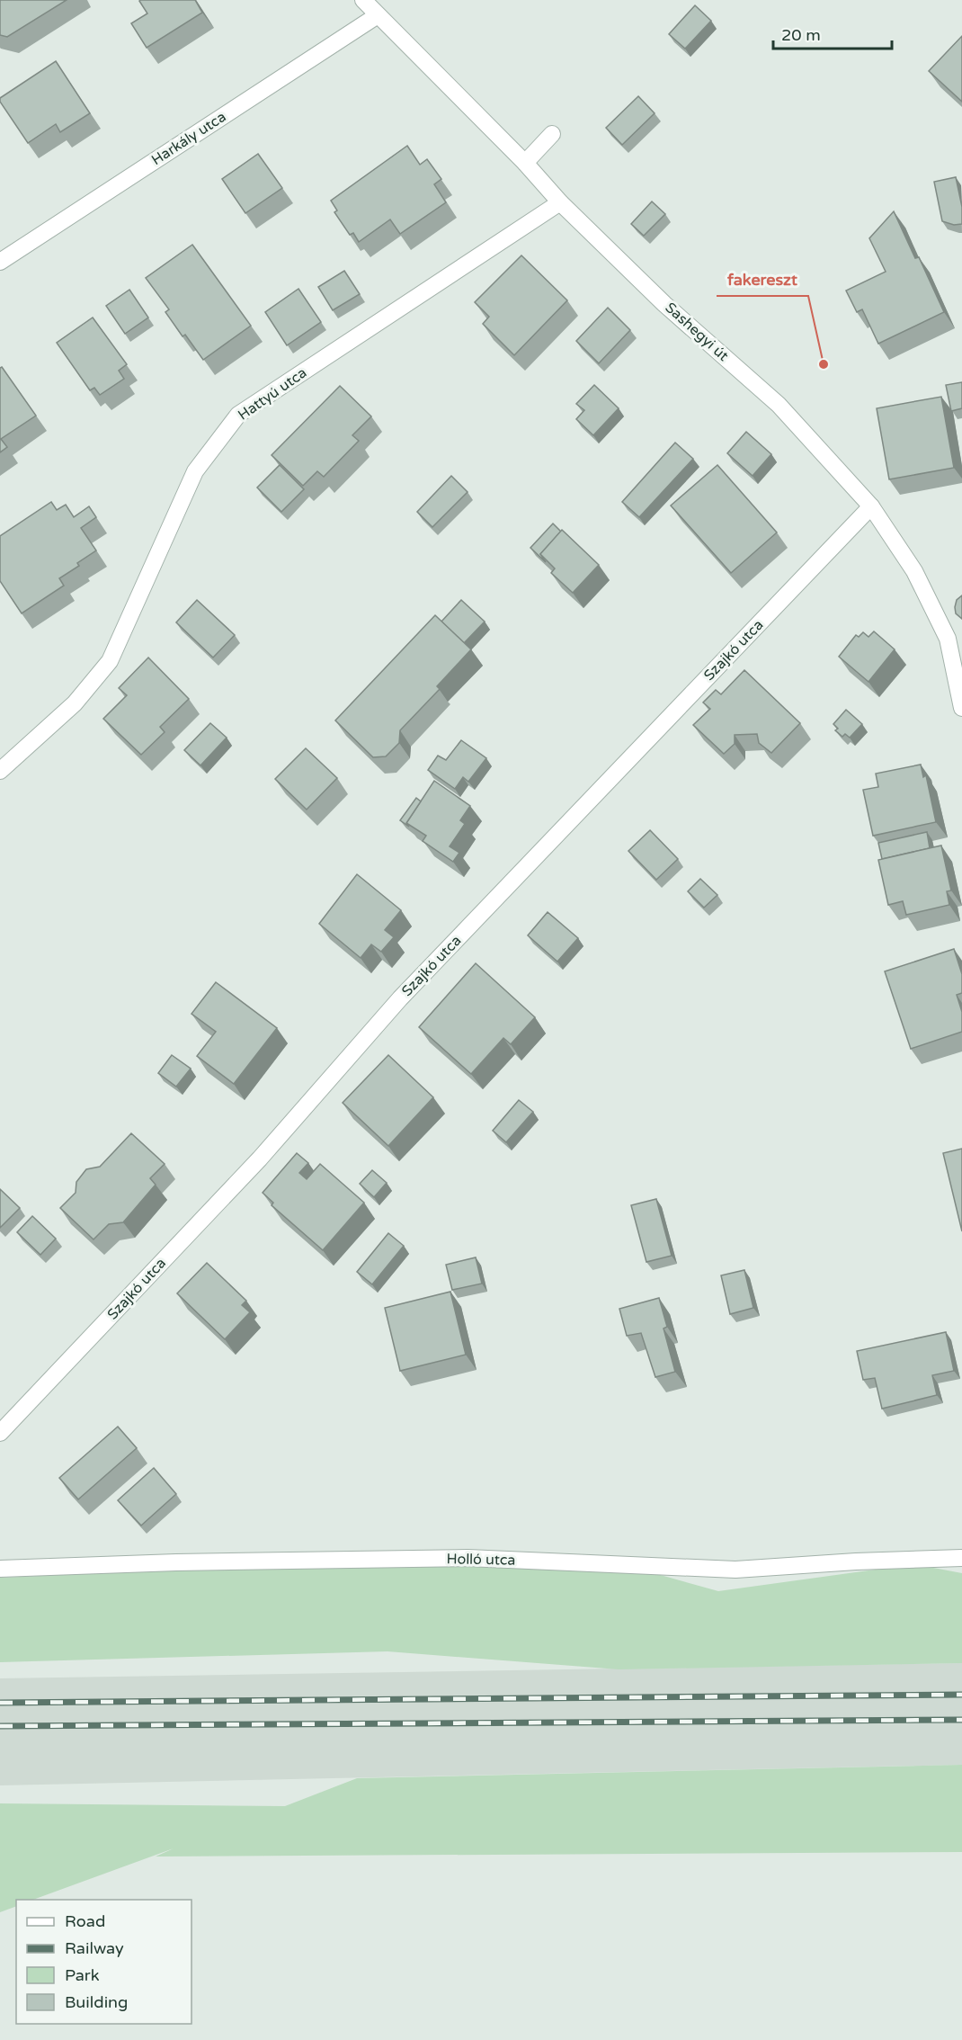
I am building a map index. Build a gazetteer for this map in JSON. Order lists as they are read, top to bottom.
{
  "streets": {
    "street": [
      "Harkály utca",
      "Sashegyi út",
      "Hattyú utca",
      "Szajkó utca",
      "Holló utca"
    ]
  },
  "crossings": [
    ["Harkály utca", "Sashegyi út"],
    ["Sashegyi út", "Hattyú utca"],
    ["Sashegyi út", "Szajkó utca"]
  ],
  "places": ["fakereszt"],
  "legend": [
    "Road",
    "Railway",
    "Park",
    "Building"
  ],
  "scale_bar": "20 m"
}
